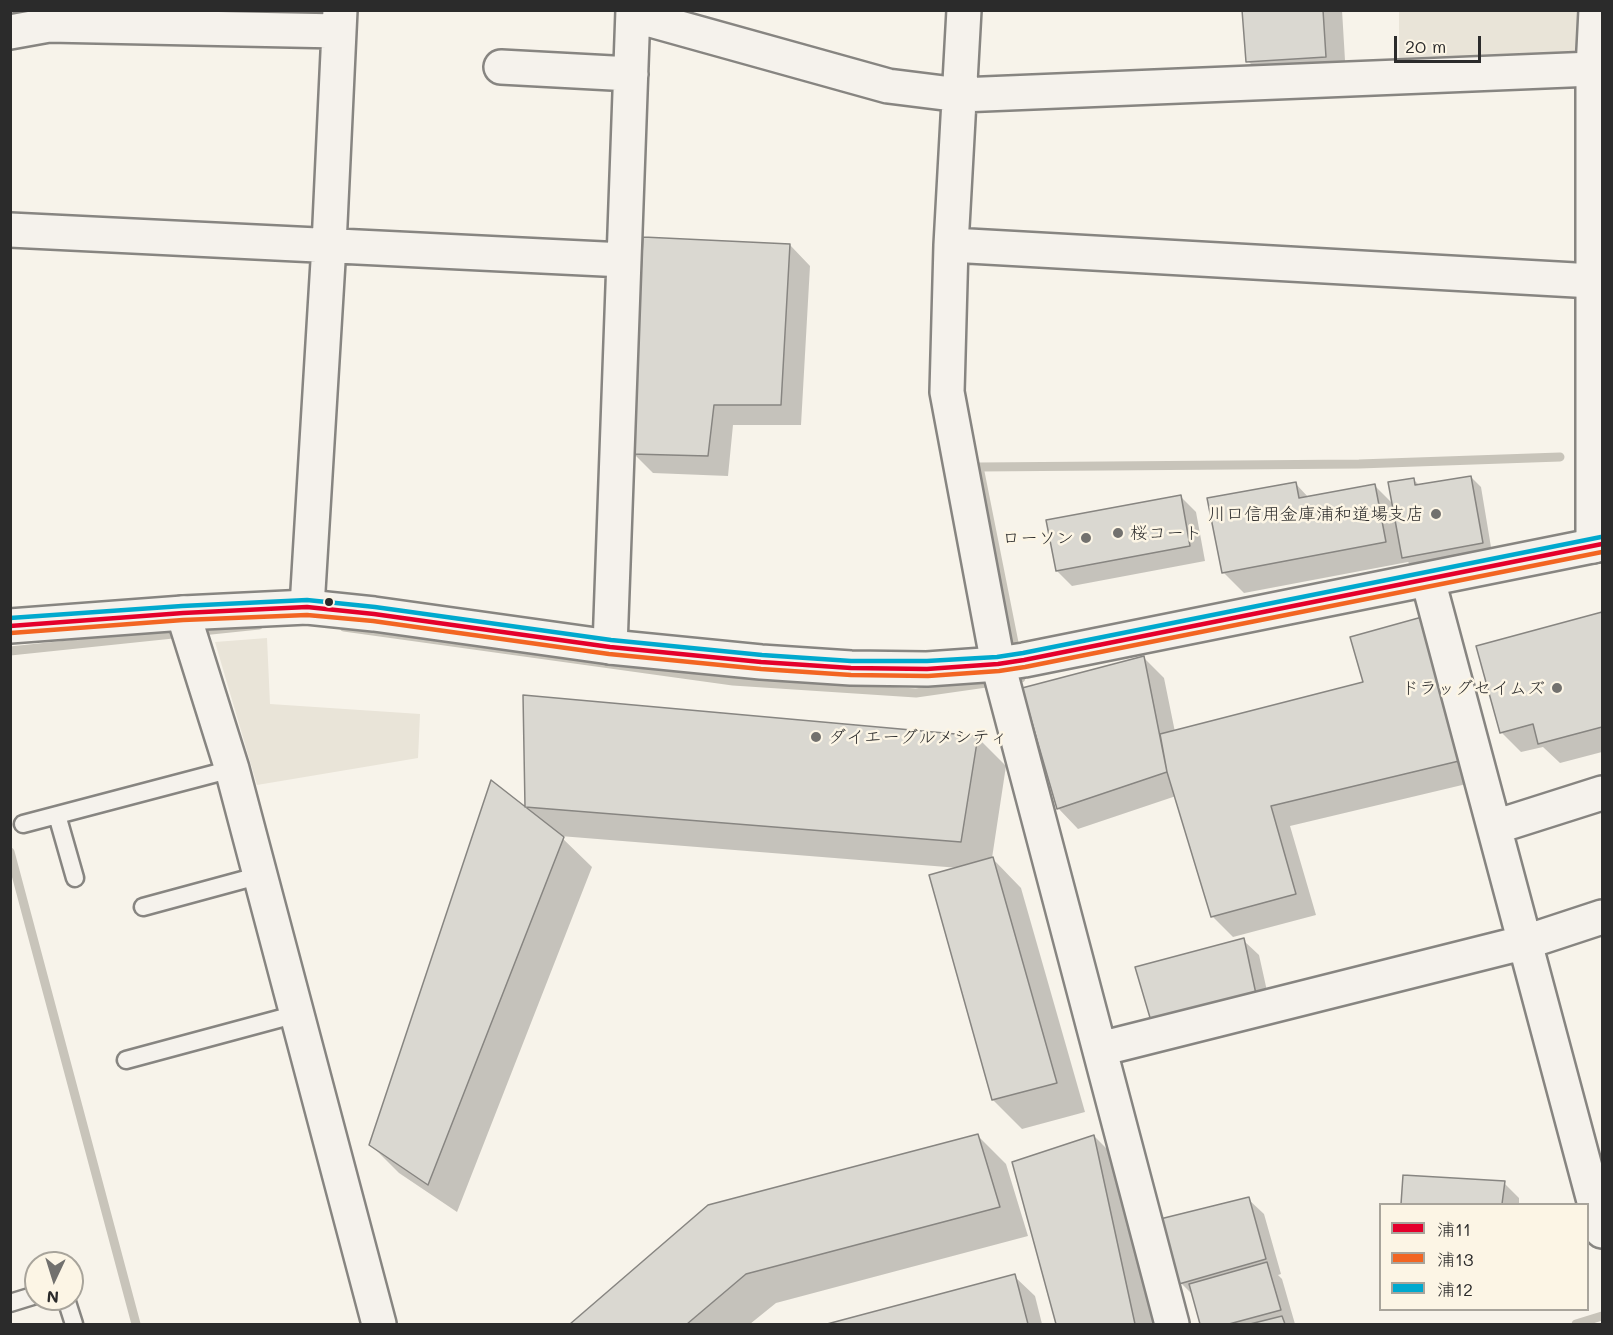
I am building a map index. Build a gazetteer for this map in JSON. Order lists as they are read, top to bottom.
{
  "places": [
    "川口信用金庫浦和道場支店",
    "桜コート",
    "ローソン",
    "ドラッグセイムズ",
    "ダイエーグルメシティ"
  ],
  "lines": ["transit line 浦12", "transit line 浦11", "transit line 浦13"],
  "legend": ["浦11", "浦13", "浦12"],
  "scale_bar": "20 m",
  "north": "bottom"
}
